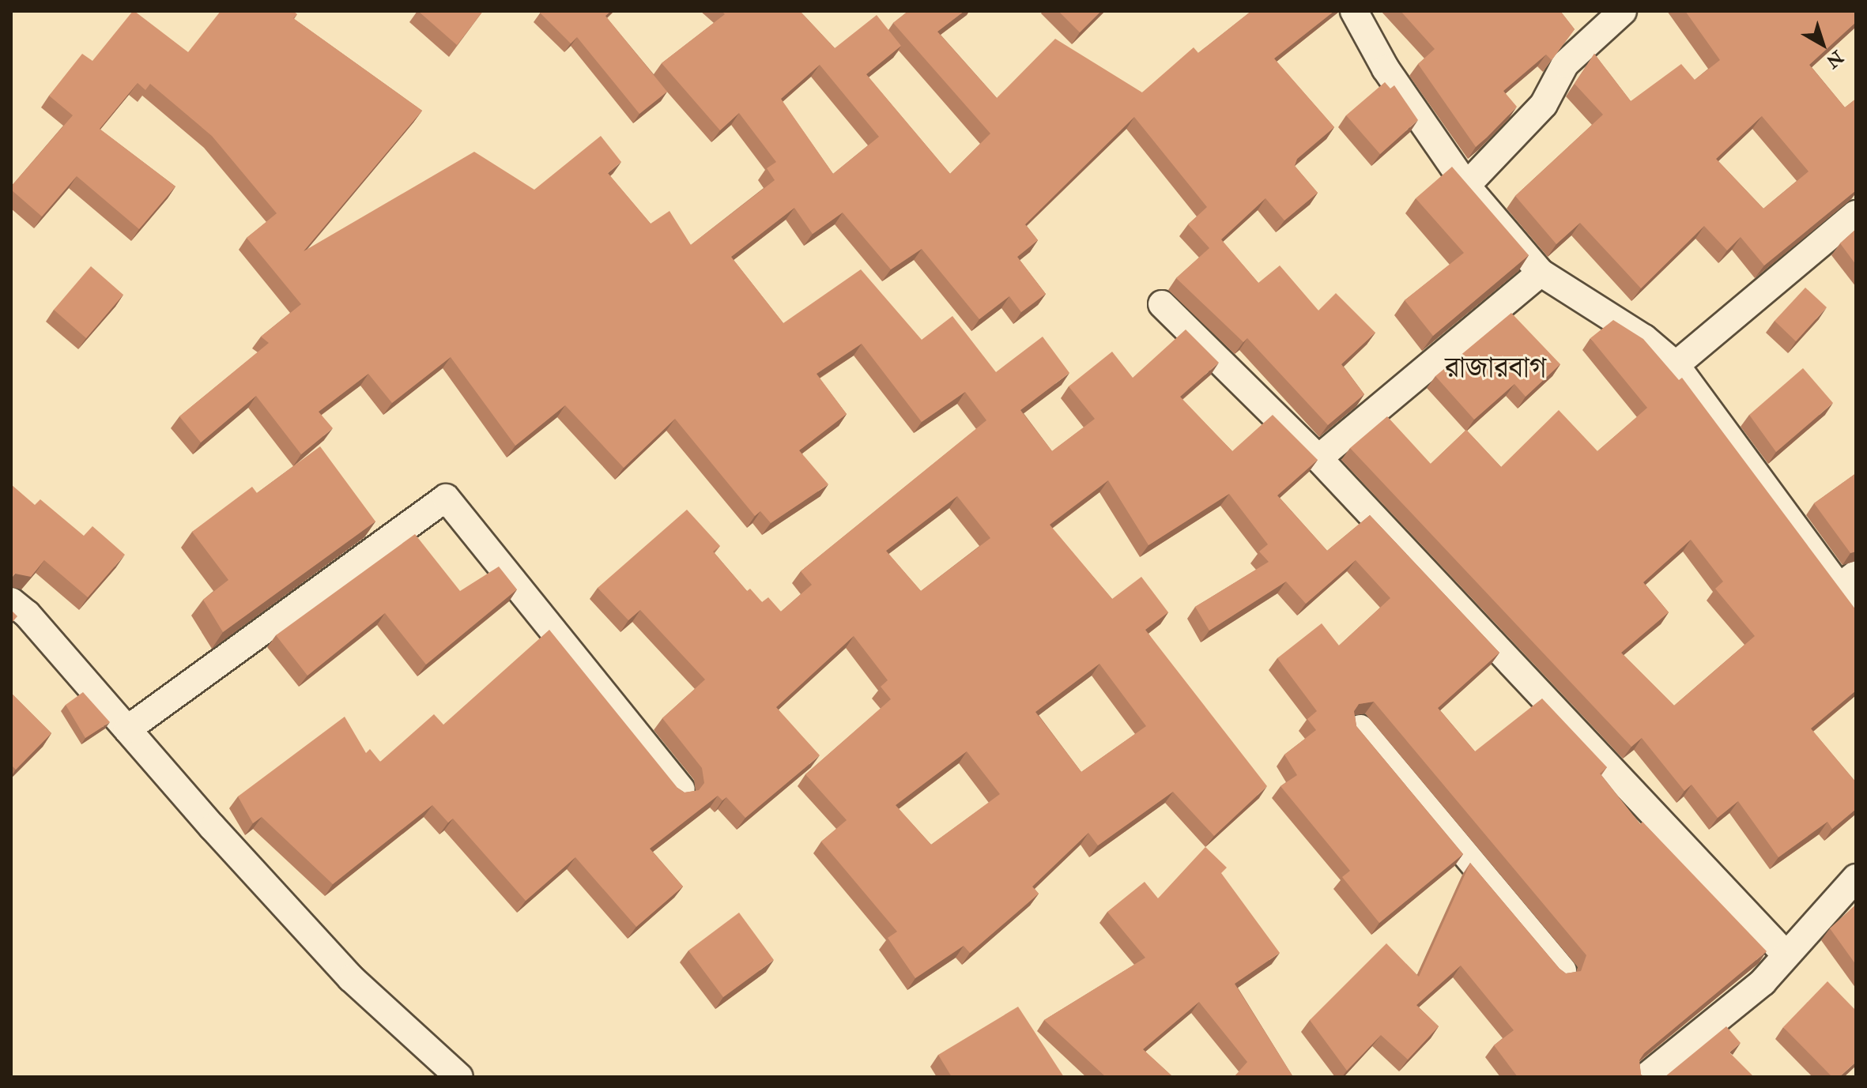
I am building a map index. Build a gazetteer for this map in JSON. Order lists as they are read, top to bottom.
{
  "districts": ["রাজারবাগ"],
  "north": "bottom right"
}
